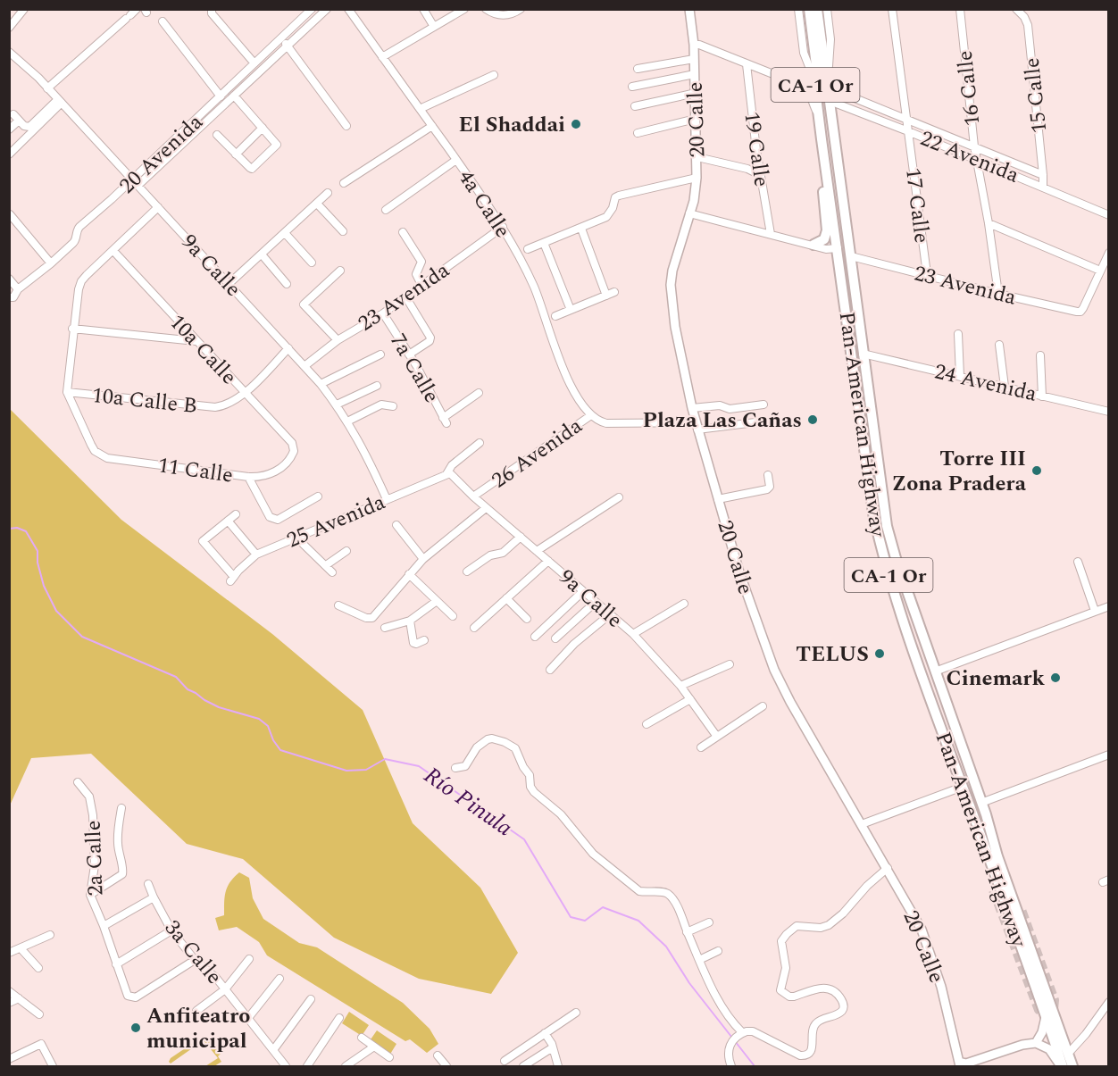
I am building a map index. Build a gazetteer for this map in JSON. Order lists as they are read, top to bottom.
{
  "streets": {
    "highway": ["CA-1 Or", "Pan-American Highway"],
    "main road": ["20 Calle"],
    "street": [
      "16 Calle",
      "15 Calle",
      "19 Calle",
      "20 Avenida",
      "22 Avenida",
      "4a Calle",
      "17 Calle",
      "9a Calle",
      "23 Avenida",
      "10a Calle",
      "7a Calle",
      "24 Avenida",
      "10a Calle B",
      "26 Avenida",
      "11 Calle",
      "25 Avenida",
      "2a Calle",
      "3a Calle"
    ]
  },
  "crossings": [
    ["16 Calle", "22 Avenida"],
    ["16 Calle", "23 Avenida"],
    ["15 Calle", "22 Avenida"],
    ["20 Calle", "26 Avenida"],
    ["20 Avenida", "9a Calle"],
    ["22 Avenida", "17 Calle"],
    ["22 Avenida", "Pan-American Highway"],
    ["4a Calle", "23 Avenida"],
    ["4a Calle", "26 Avenida"],
    ["17 Calle", "23 Avenida"],
    ["9a Calle", "23 Avenida"],
    ["9a Calle", "26 Avenida"],
    ["9a Calle", "25 Avenida"],
    ["23 Avenida", "7a Calle"],
    ["23 Avenida", "Pan-American Highway"],
    ["10a Calle", "10a Calle B"],
    ["10a Calle", "11 Calle"],
    ["24 Avenida", "Pan-American Highway"],
    ["10a Calle B", "11 Calle"],
    ["2a Calle", "3a Calle"]
  ],
  "water": ["Río Pinula"],
  "places": [
    "El Shaddai",
    "Plaza Las Cañas",
    "Torre III Zona Pradera",
    "TELUS",
    "Cinemark",
    "Anfiteatro municipal"
  ]
}
